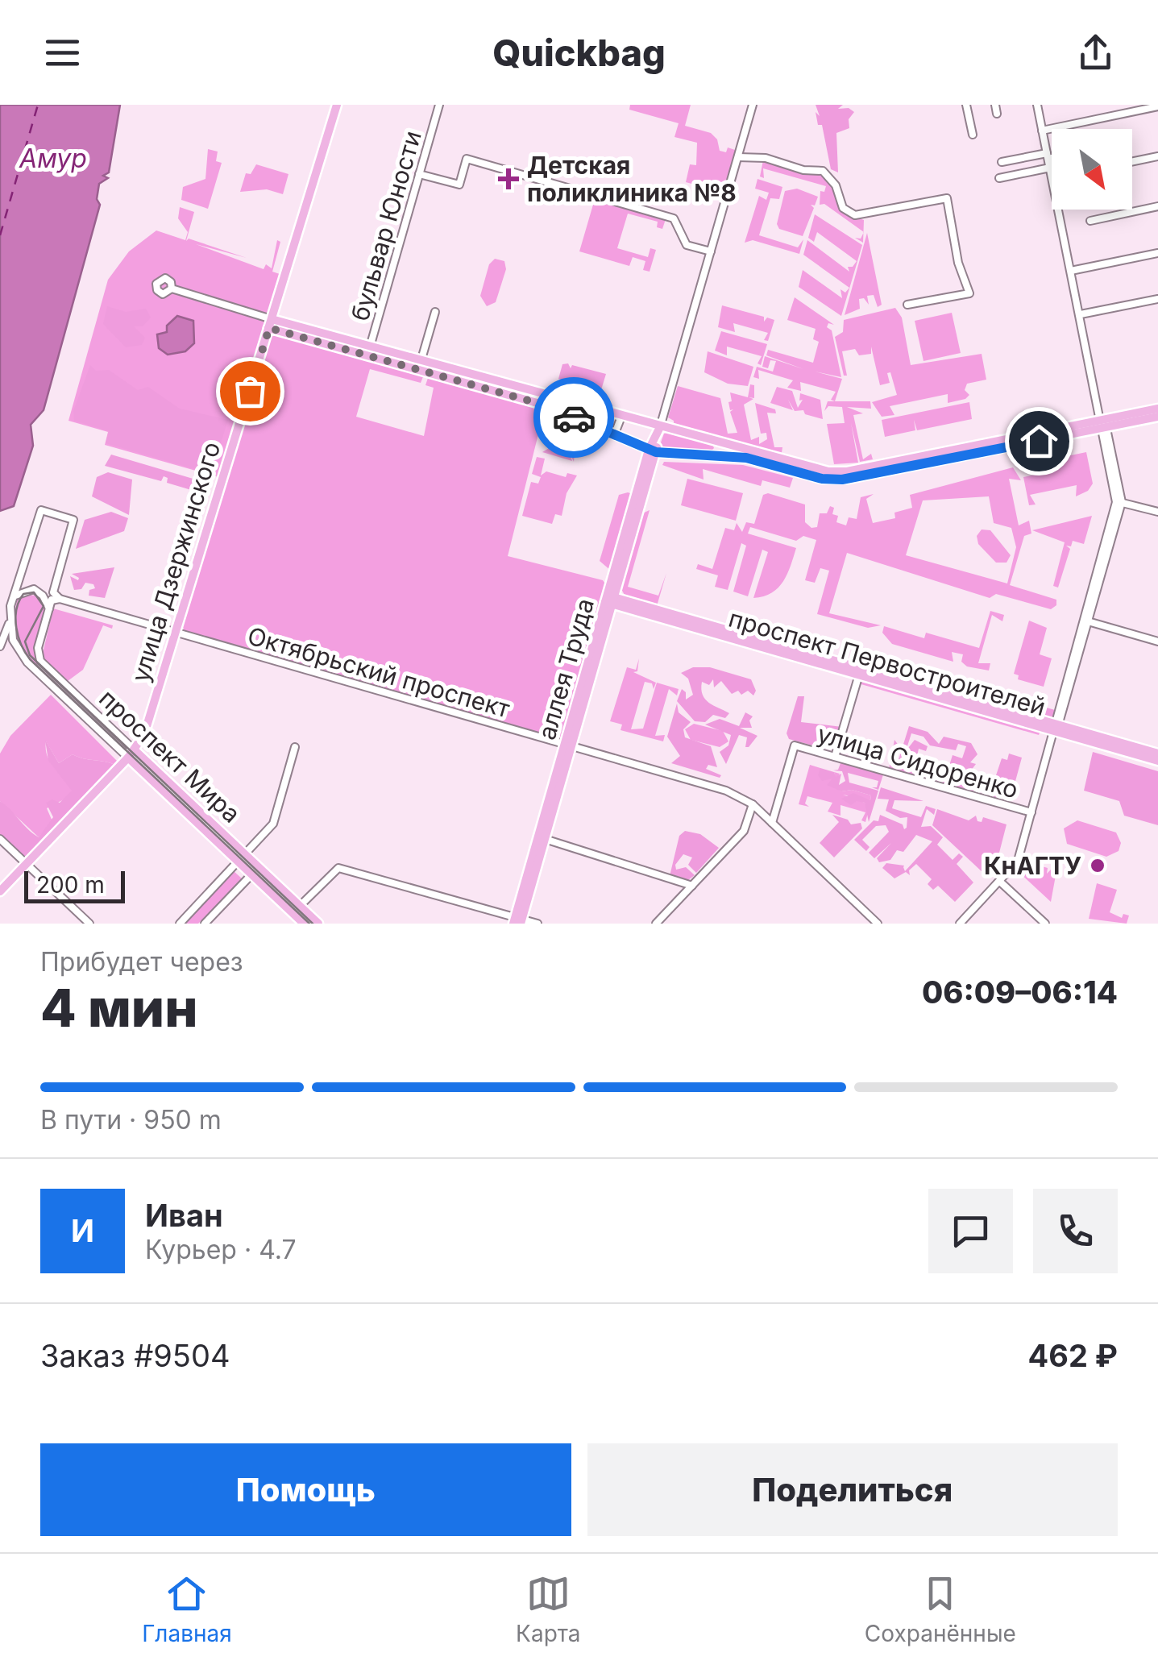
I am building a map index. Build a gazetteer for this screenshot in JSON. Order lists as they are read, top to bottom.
{
  "streets": {
    "main road": [
      "улица Дзержинского",
      "проспект Первостроителей",
      "аллея Труда",
      "проспект Мира"
    ],
    "street": ["бульвар Юности", "Октябрьский проспект", "улица Сидоренко"]
  },
  "crossings": [
    ["улица Дзержинского", "Октябрьский проспект"],
    ["улица Дзержинского", "проспект Мира"],
    ["проспект Первостроителей", "аллея Труда"],
    ["аллея Труда", "Октябрьский проспект"],
    ["Октябрьский проспект", "проспект Мира"],
    ["Октябрьский проспект", "улица Сидоренко"]
  ],
  "water": ["Амур"],
  "places": {
    "health": ["Детская поликлиника №8"],
    "other": ["КнАГТУ"]
  },
  "scale_bar": "200 m",
  "north": "bottom right",
  "page": {
    "header": "Quickbag",
    "scale": "200 m",
    "heading": ["4 мин", "Прибудет через", "06:09–06:14"],
    "panel": [
      "Иван",
      "Курьер · 4.7",
      "Заказ #9504",
      "462 ₽"
    ],
    "bar": "В пути · 950 m",
    "round": "И",
    "buttons": ["Помощь", "Поделиться"],
    "tabs": ["Главная", "Карта", "Сохранённые"]
  }
}
